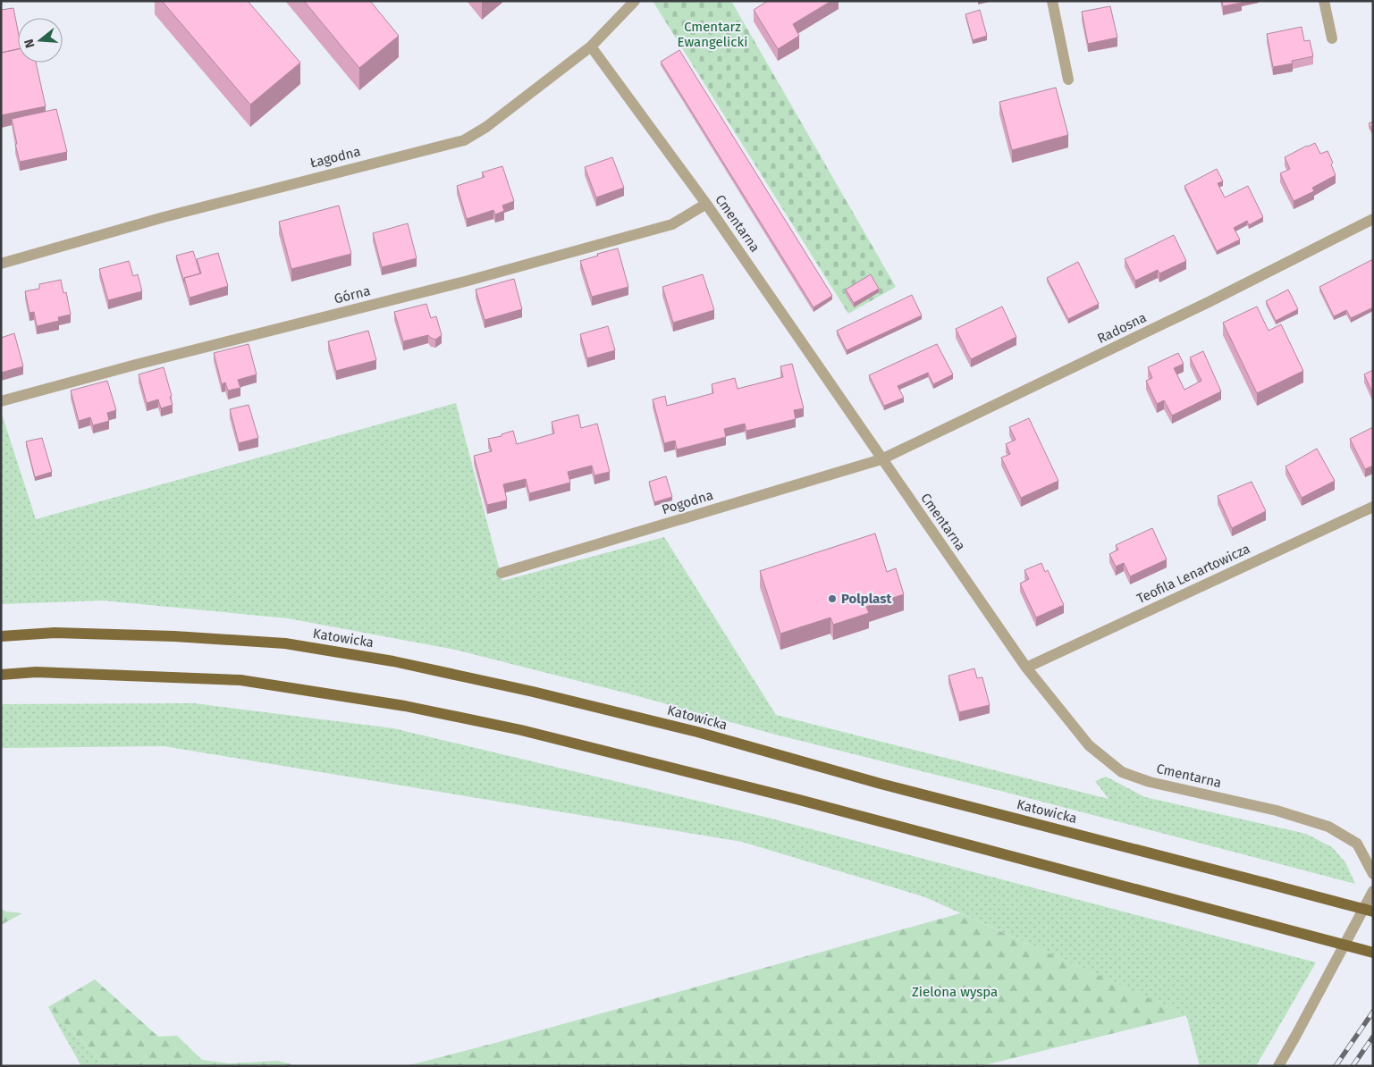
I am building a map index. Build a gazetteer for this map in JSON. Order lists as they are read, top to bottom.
{
  "streets": {
    "main road": ["Katowicka"],
    "street": [
      "Łagodna",
      "Cmentarna",
      "Górna",
      "Radosna",
      "Pogodna",
      "Teofila Lenartowicza"
    ]
  },
  "crossings": [
    ["Łagodna", "Cmentarna"],
    ["Cmentarna", "Górna"],
    ["Cmentarna", "Radosna"],
    ["Cmentarna", "Pogodna"],
    ["Cmentarna", "Teofila Lenartowicza"],
    ["Radosna", "Pogodna"]
  ],
  "parks": ["Cmentarz Ewangelicki", "Zielona wyspa"],
  "places": ["Polplast"],
  "north": "left"
}
